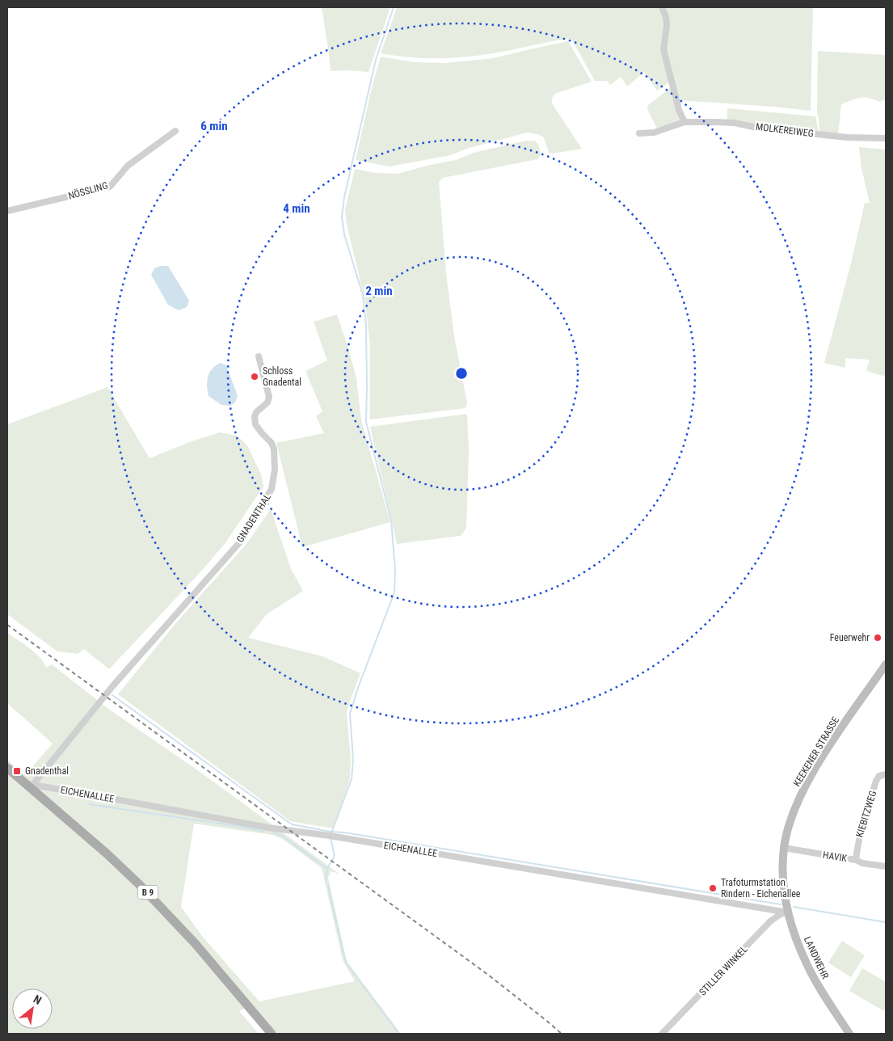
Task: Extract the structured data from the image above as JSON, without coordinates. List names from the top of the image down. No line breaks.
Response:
{"streets":{"main road":["KEEKENER STRASSE","B 9","LANDWEHR"],"street":["MOLKEREIWEG","NÖSSLING","GNADENTHAL","EICHENALLEE","KIEBITZWEG","HAVIK","STILLER WINKEL"]},"crossings":[["GNADENTHAL","EICHENALLEE"],["GNADENTHAL","B 9"],["KEEKENER STRASSE","HAVIK"],["KEEKENER STRASSE","LANDWEHR"],["EICHENALLEE","B 9"],["EICHENALLEE","LANDWEHR"],["EICHENALLEE","STILLER WINKEL"],["KIEBITZWEG","HAVIK"],["LANDWEHR","STILLER WINKEL"]],"places":{"other":["Schloss Gnadental","Feuerwehr","Trafoturmstation Rindern - Eichenallee"],"transit":["Gnadenthal"]},"north":"top right","rings":["6 min","4 min","2 min"]}
